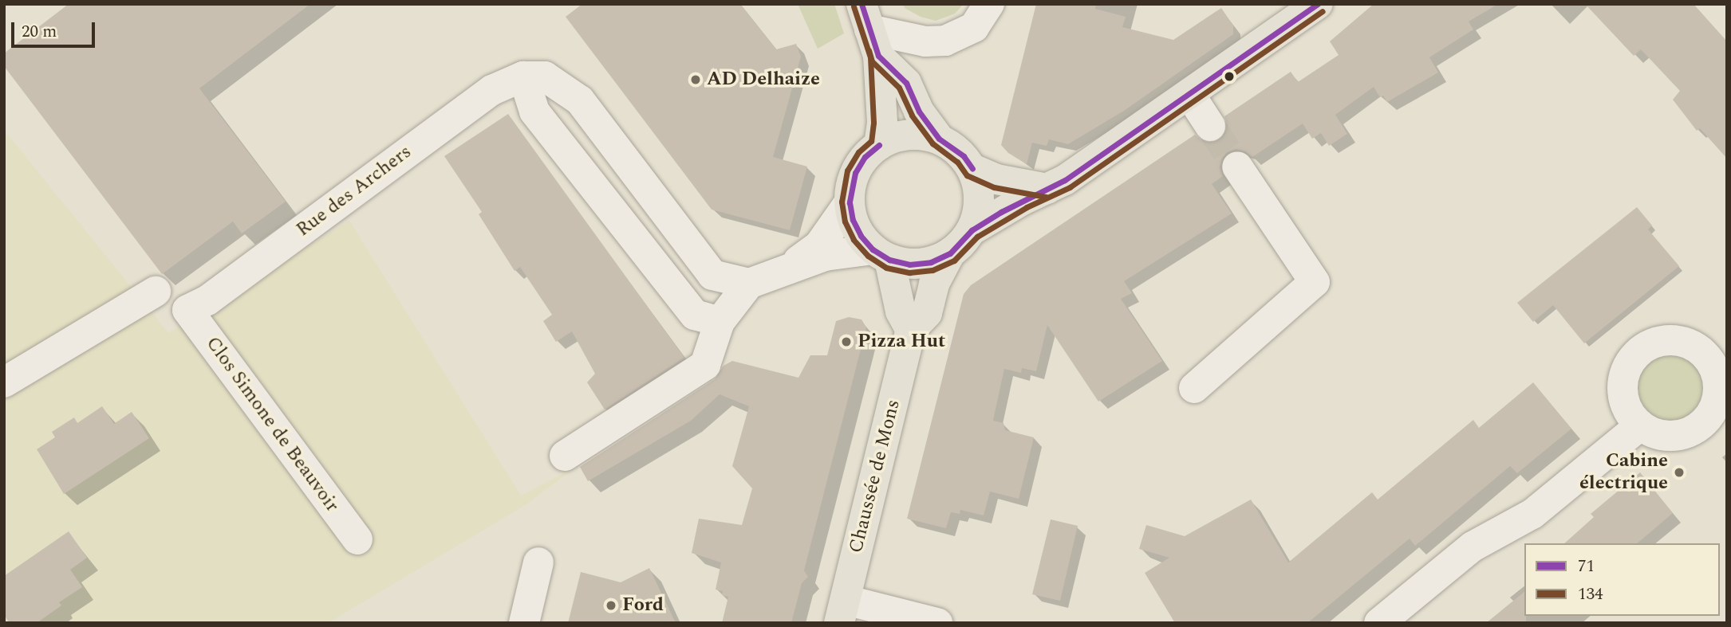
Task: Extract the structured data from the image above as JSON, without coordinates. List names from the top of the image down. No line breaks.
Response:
{"streets":{"main road":["Chaussée de Mons"],"street":["Rue des Archers","Clos Simone de Beauvoir"]},"crossings":[["Rue des Archers","Clos Simone de Beauvoir"]],"places":["AD Delhaize","Pizza Hut","Cabine électrique","Ford"],"lines":["transit line 71","transit line 134"],"legend":["71","134"],"scale_bar":"20 m"}
